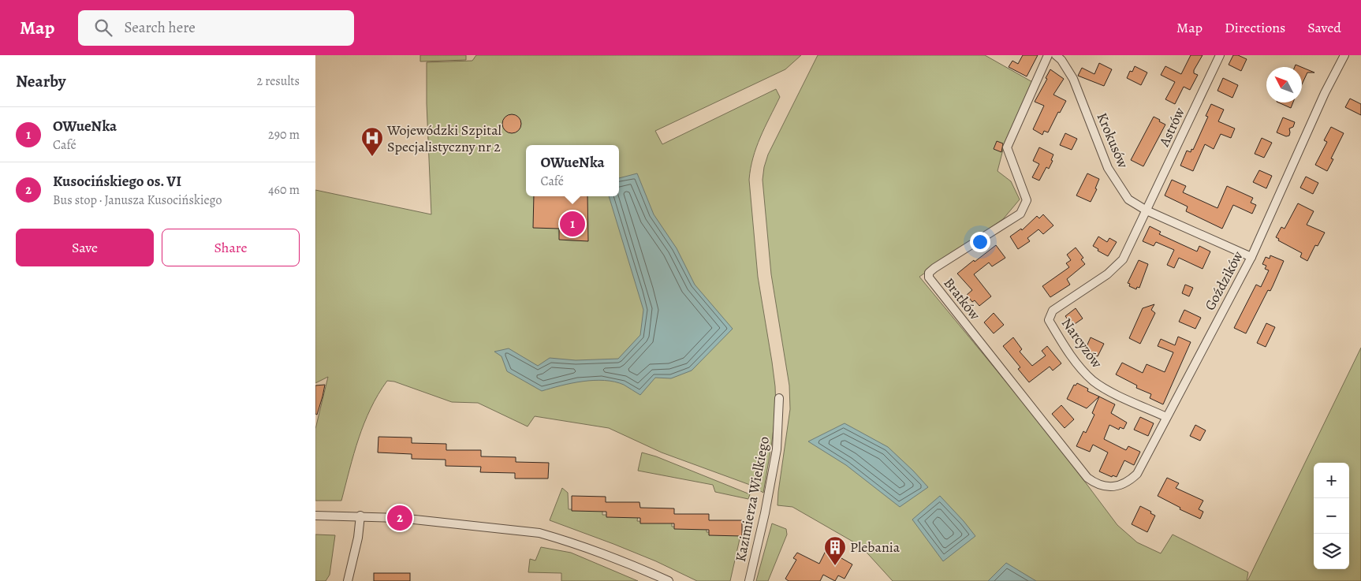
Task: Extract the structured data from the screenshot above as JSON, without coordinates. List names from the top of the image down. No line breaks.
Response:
{"streets":{"street":["Astrów","Krokusów","Goździków","Bratków","Narcyzów","Kazimierza Wielkiego"]},"crossings":[["Astrów","Krokusów"],["Astrów","Narcyzów"],["Krokusów","Goździków"],["Krokusów","Narcyzów"],["Goździków","Bratków"],["Goździków","Narcyzów"]],"places":{"hospital":["Wojewódzki Szpital Specjalistyczny nr 2"],"building":["Plebania"]},"north":"top left","page":{"header":"Map","search":"Search here","nav":["Map","Directions","Saved"],"heading":["Nearby","2 results"],"list":[{"mark":"1","name":"OWueNka","note":"Café","value":"290 m"},{"mark":"2","name":"Kusocińskiego os. VI","note":"Bus stop · Janusza Kusocińskiego","value":"460 m"}],"popup":["OWueNka","Café"],"pins":["1","2"],"buttons":["Save","Share"],"map_buttons":["+","−"]}}
